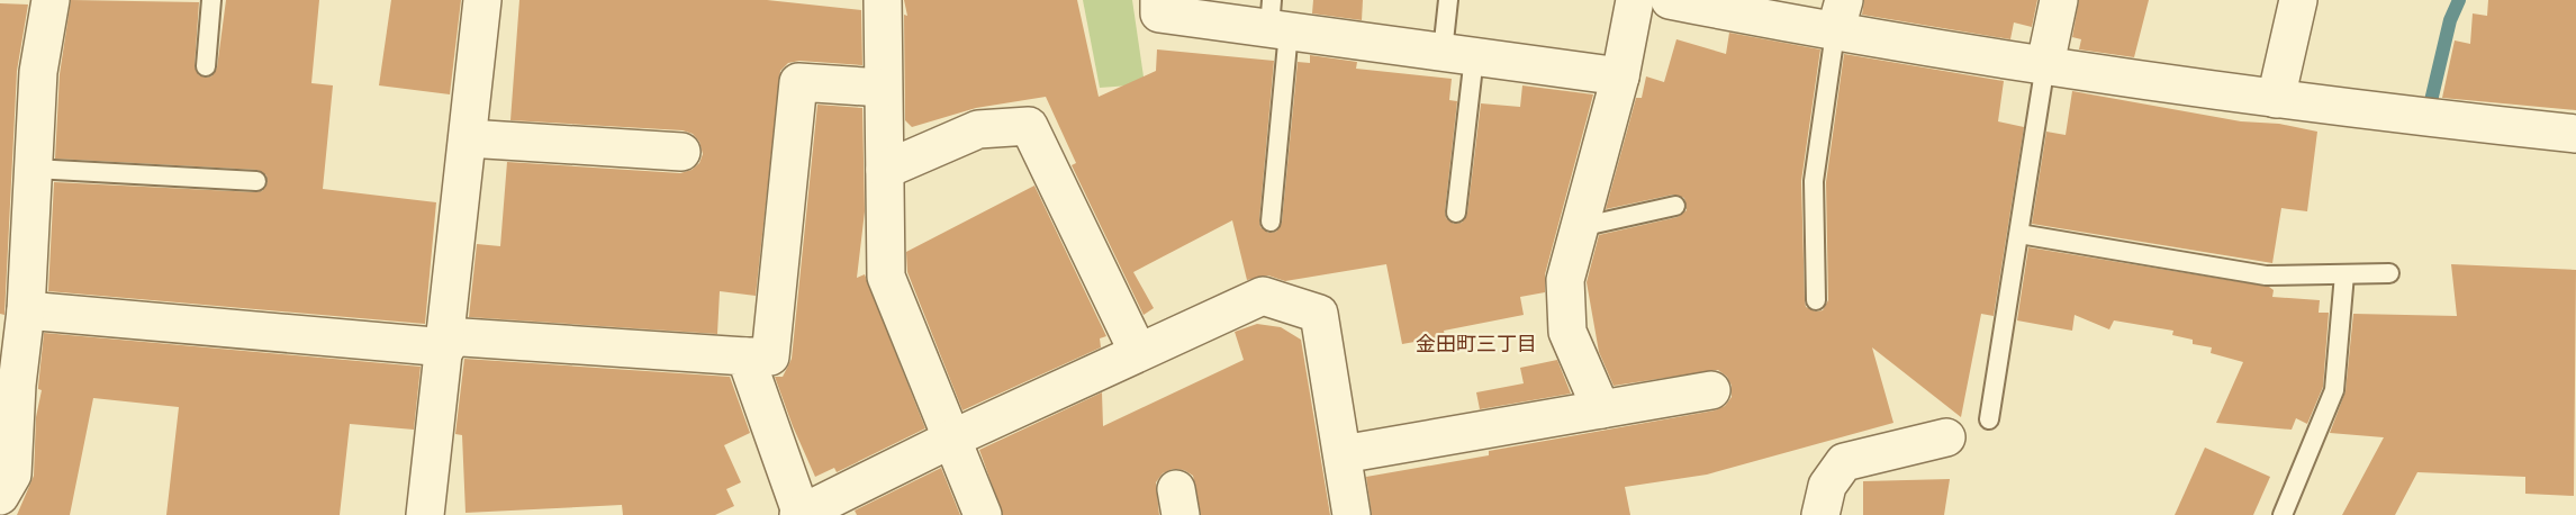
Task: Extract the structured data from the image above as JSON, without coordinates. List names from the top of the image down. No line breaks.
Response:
{"districts":["金田町三丁目"]}
